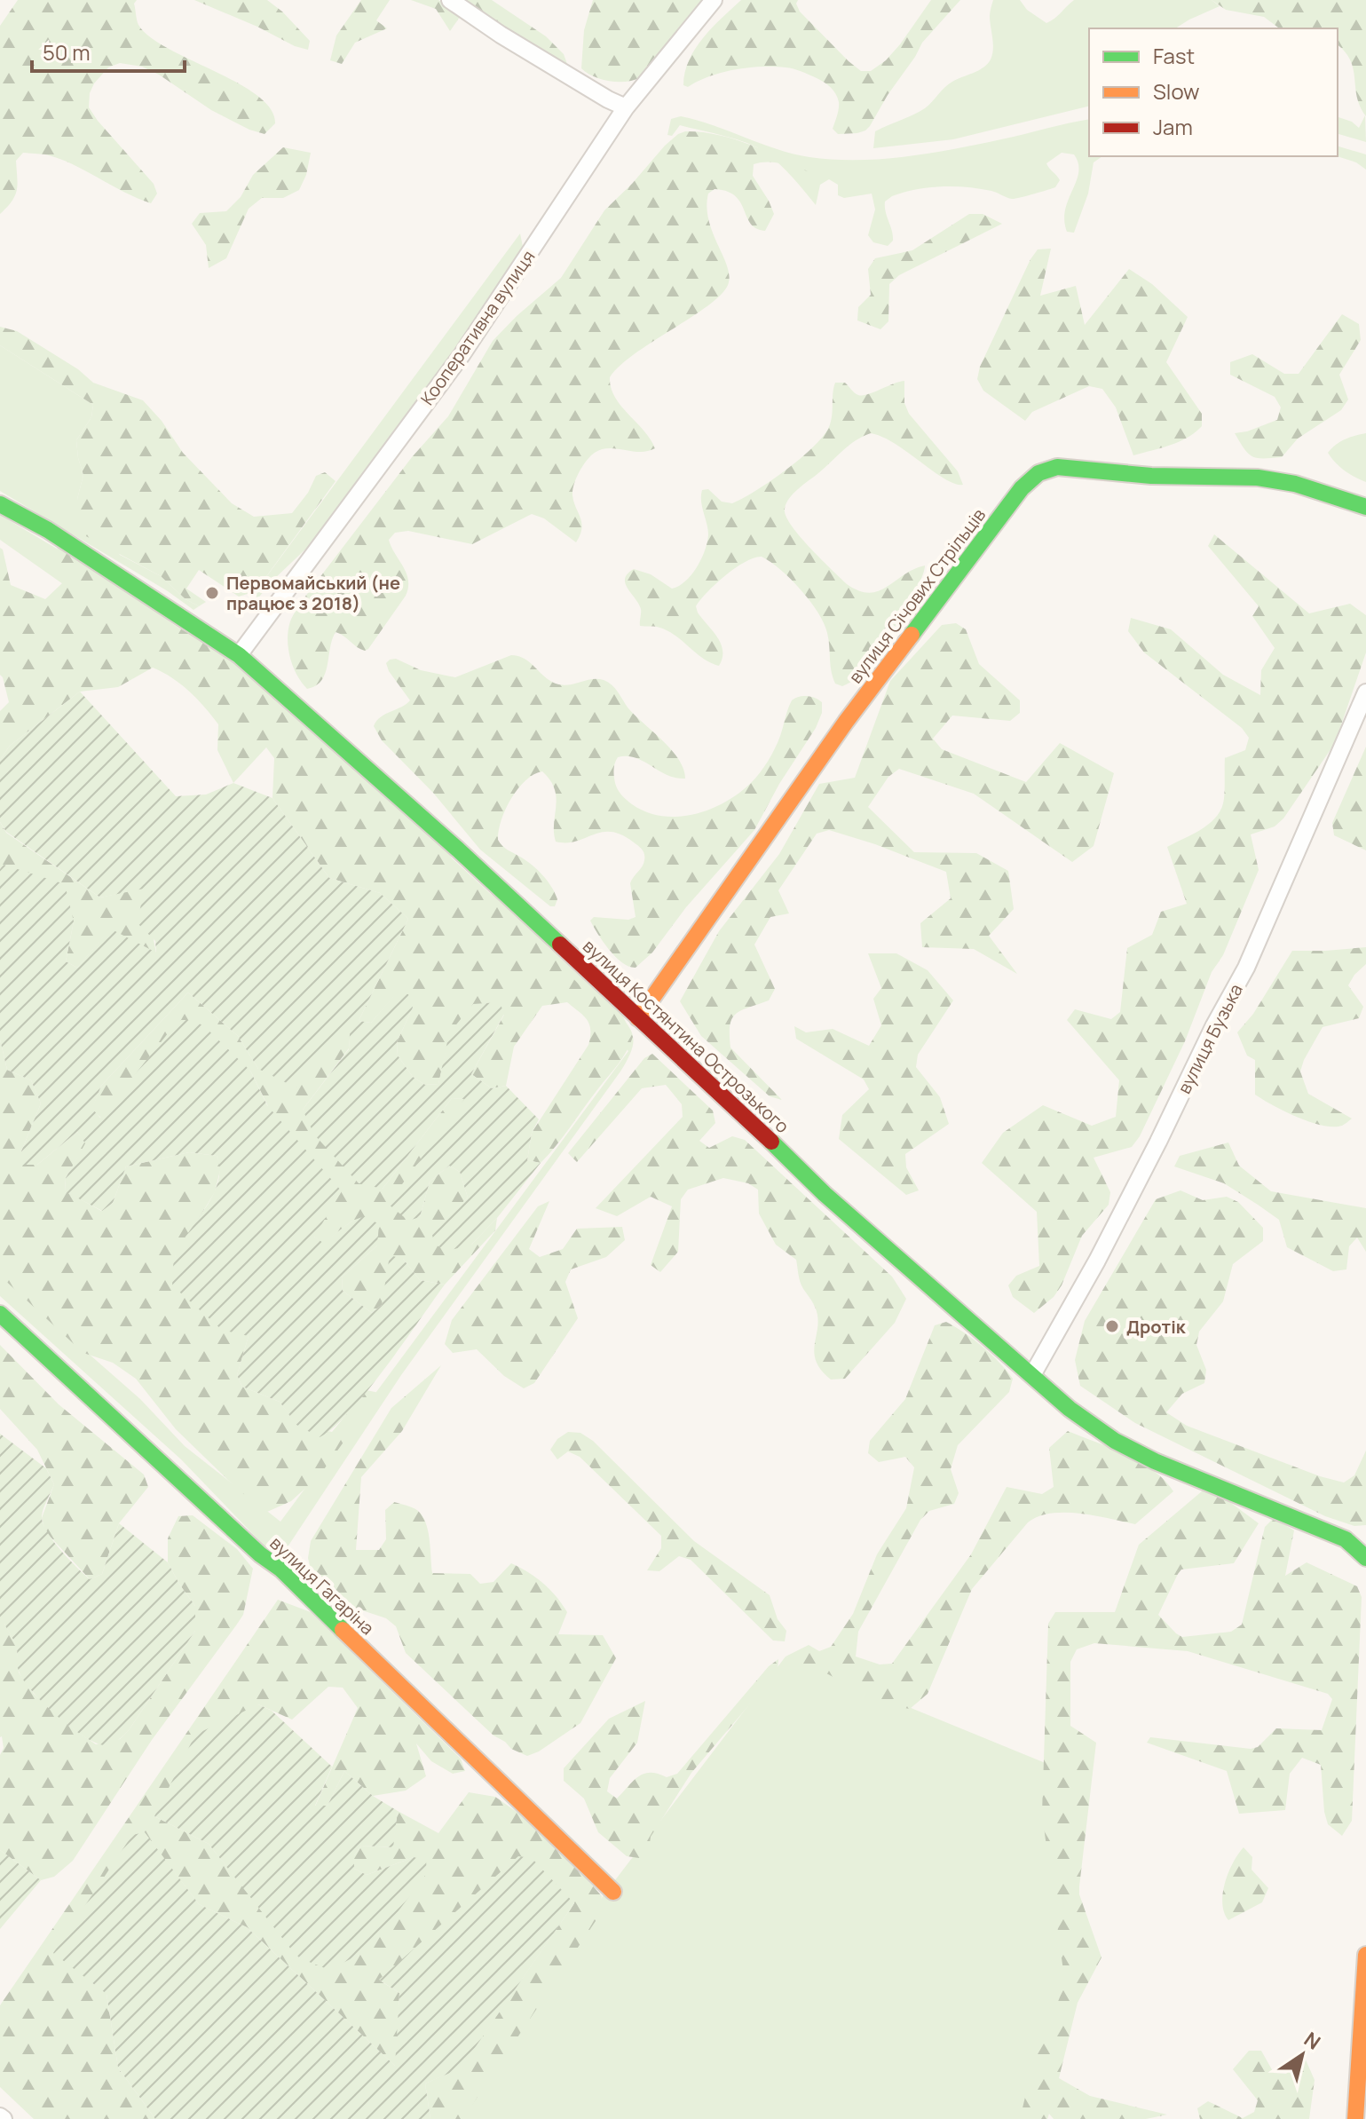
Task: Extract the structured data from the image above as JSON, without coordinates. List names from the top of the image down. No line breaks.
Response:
{"streets":{"street":["Кооперативна вулиця","вулиця Січових Стрільців","вулиця Костянтина Острозького","вулиця Бузька","вулиця Гагаріна"]},"crossings":[["Кооперативна вулиця","вулиця Костянтина Острозького"],["вулиця Січових Стрільців","вулиця Костянтина Острозького"],["вулиця Костянтина Острозького","вулиця Бузька"]],"places":["Первомайський (не працює з 2018)","Дротік"],"legend":["Fast","Slow","Jam"],"scale_bar":"50 m","north":"top right"}
